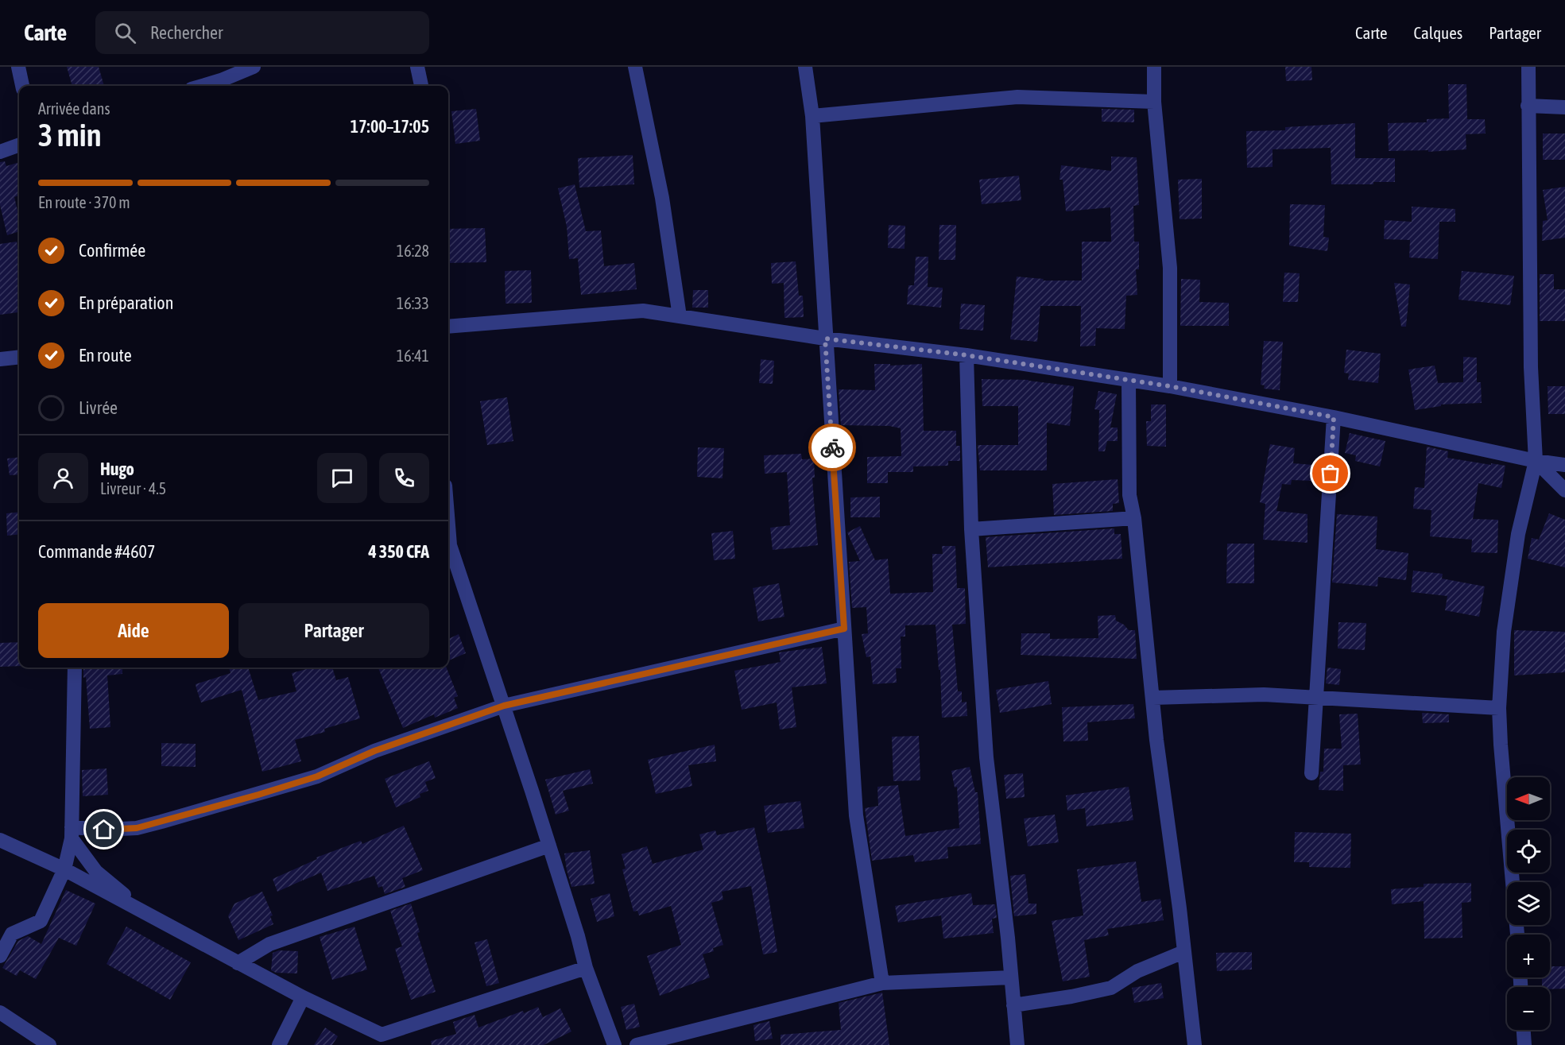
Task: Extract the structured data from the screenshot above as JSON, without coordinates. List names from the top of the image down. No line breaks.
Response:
{"north":"left","page":{"header":"Carte","search":"Rechercher","nav":["Carte","Calques","Partager"],"heading":["3 min","Arrivée dans","17:00–17:05"],"panel":["Hugo","Livreur · 4.5","Commande #4607","4 350 CFA"],"bar":"En route · 370 m","list":[["Confirmée","16:28"],["En préparation","16:33"],["En route","16:41"],"Livrée"],"buttons":["Aide","Partager"],"map_buttons":["+","−"]}}
